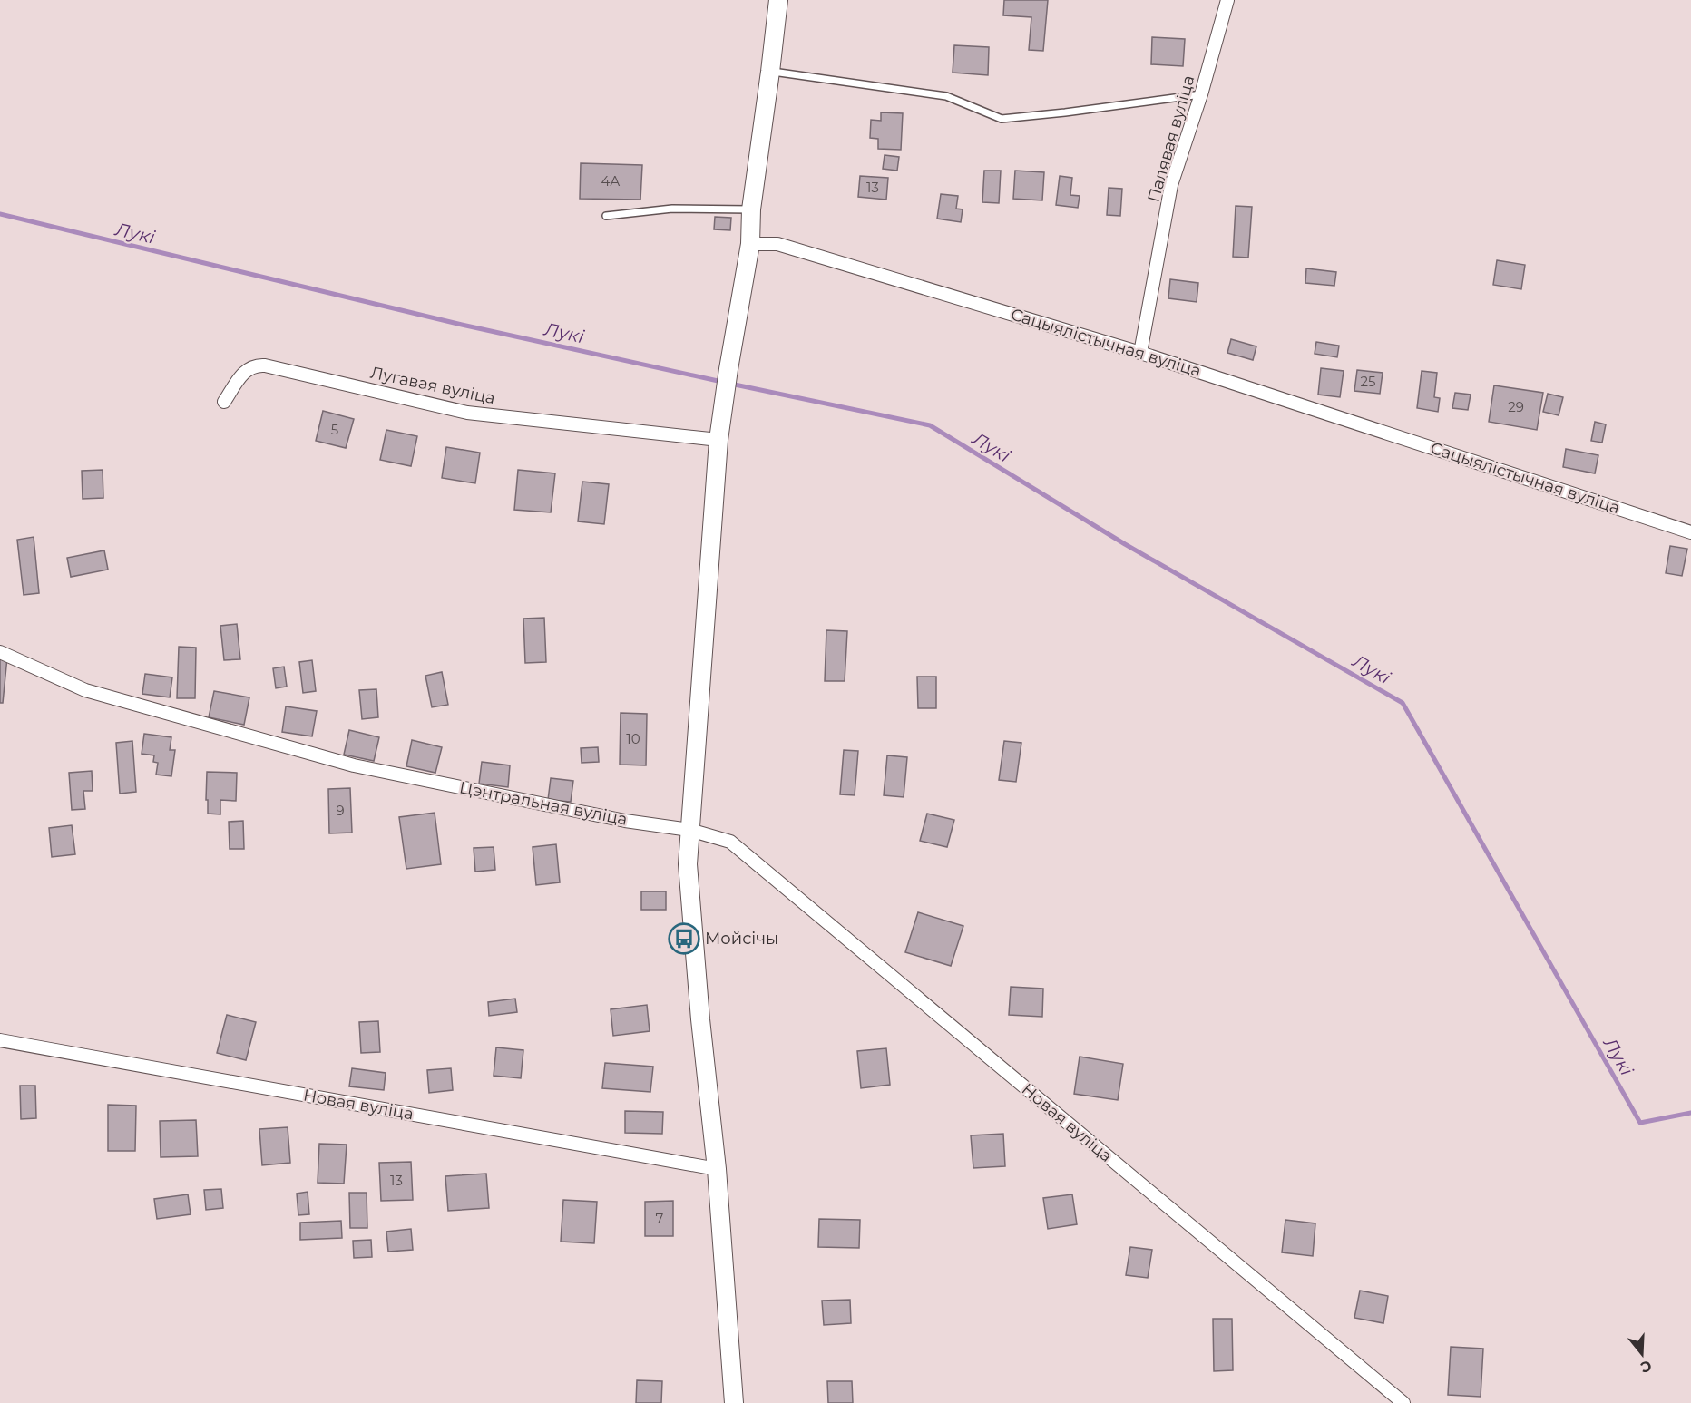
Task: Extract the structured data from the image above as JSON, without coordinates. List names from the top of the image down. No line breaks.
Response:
{"streets":{"street":["Палявая вуліца","Сацыялістычная вуліца","Лугавая вуліца","Цэнтральная вуліца","Новая вуліца"]},"crossings":[["Палявая вуліца","Сацыялістычная вуліца"],["Цэнтральная вуліца","Новая вуліца"]],"water":["Лукі"],"places":{"bus stop":["Мойсічы"]},"house_numbers":["4А","13","25","29","5","10","9","13","7"],"north":"bottom"}
